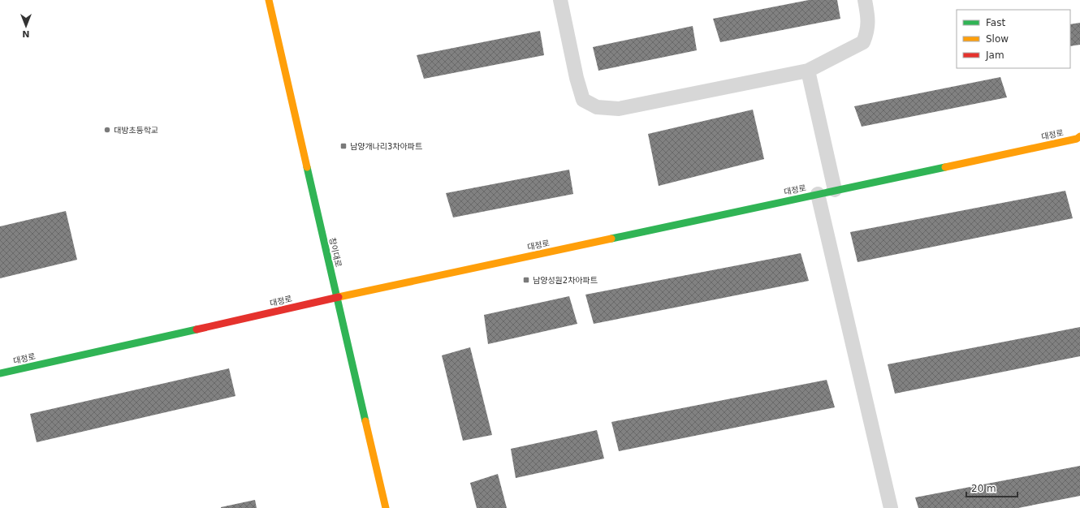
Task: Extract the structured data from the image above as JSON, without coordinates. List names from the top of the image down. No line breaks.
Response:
{"streets":{"street":["대정로","창이대로"]},"crossings":[["대정로","창이대로"]],"places":{"other":["대방초등학교"],"transit":["남양개나리3차아파트","남양성원2차아파트"]},"legend":["Fast","Slow","Jam"],"scale_bar":"20 m","north":"bottom"}
